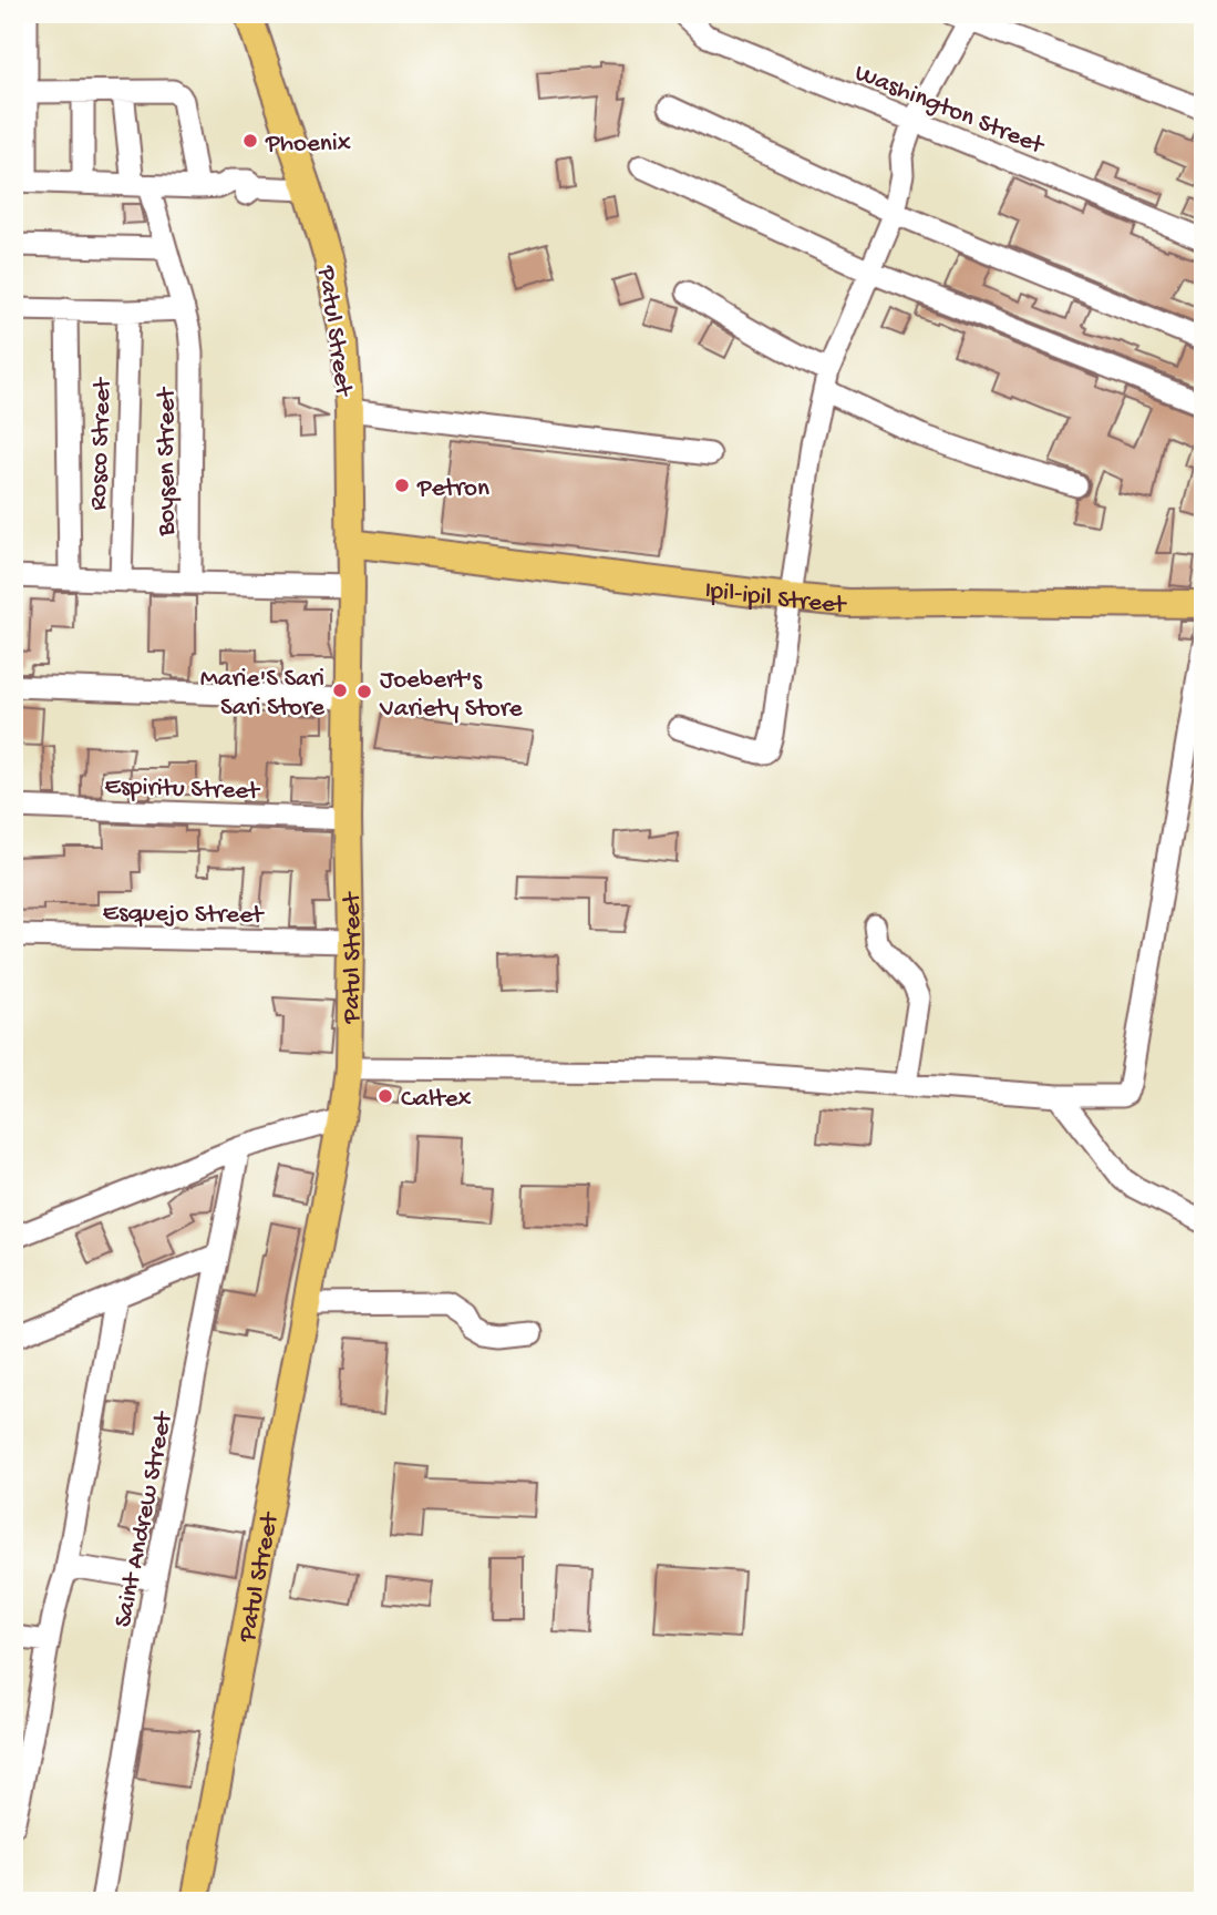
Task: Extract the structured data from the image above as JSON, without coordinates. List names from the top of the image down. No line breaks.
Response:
{"streets":{"main road":["Patul Street","Ipil-ipil Street"],"street":["Washington Street","Rosco Street","Boysen Street","Espiritu Street","Esquejo Street","Saint Andrew Street"]},"crossings":[["Patul Street","Ipil-ipil Street"],["Patul Street","Espiritu Street"],["Patul Street","Esquejo Street"]],"places":["Phoenix","Petron","Marie'S Sari Sari Store","Joebert's Variety Store","Caltex"]}
